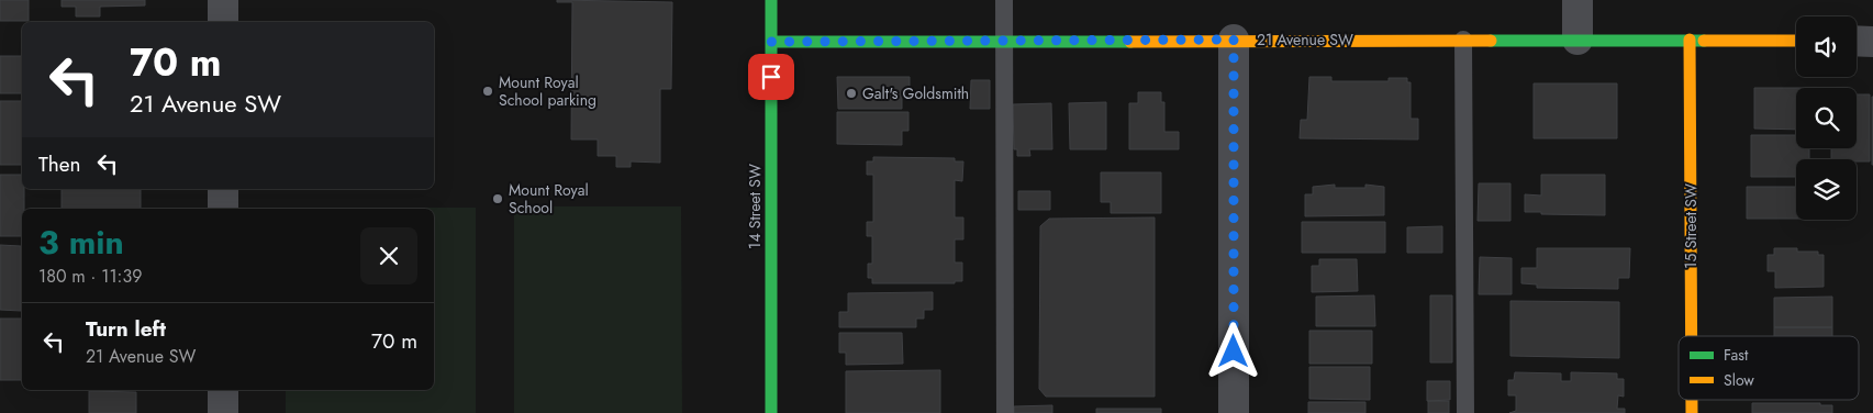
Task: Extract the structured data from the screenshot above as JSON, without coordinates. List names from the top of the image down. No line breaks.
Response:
{"streets":{"street":["21 Avenue SW","14 Street SW","15 Street SW"]},"crossings":[["21 Avenue SW","14 Street SW"],["21 Avenue SW","15 Street SW"]],"places":["Mount Royal School parking","Galt's Goldsmith","Mount Royal School"],"legend":["Fast","Slow"],"page":{"turn":["70 m","21 Avenue SW"],"then":"Then","heading":["3 min","180 m · 11:39"],"list":[{"name":"Turn left","note":"21 Avenue SW","value":"70 m"}]}}
